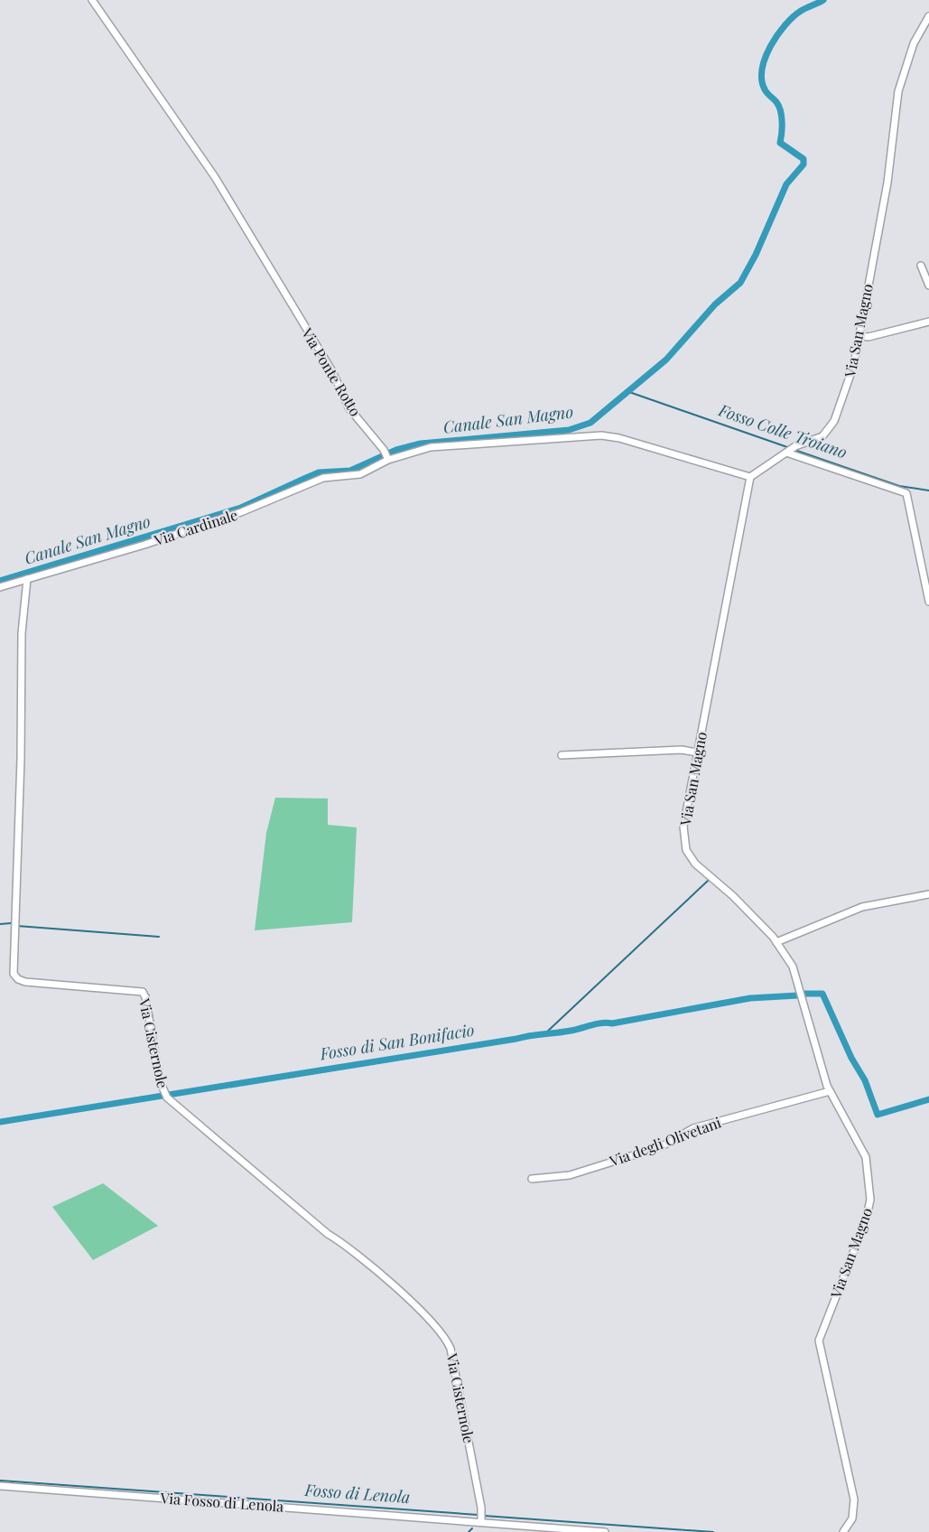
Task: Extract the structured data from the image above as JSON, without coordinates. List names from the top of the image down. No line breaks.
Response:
{"streets":{"street":["Via San Magno","Via Ponte Rotto","Via Cardinale","Via Cisternole","Via degli Olivetani","Via Fosso di Lenola"]},"crossings":[["Via San Magno","Via degli Olivetani"],["Via Ponte Rotto","Via Cardinale"],["Via Cardinale","Via Cisternole"],["Via Cisternole","Via Fosso di Lenola"]],"water":["Canale San Magno","Fosso Colle Troiano","Fosso di San Bonifacio","Fosso di Lenola"]}
